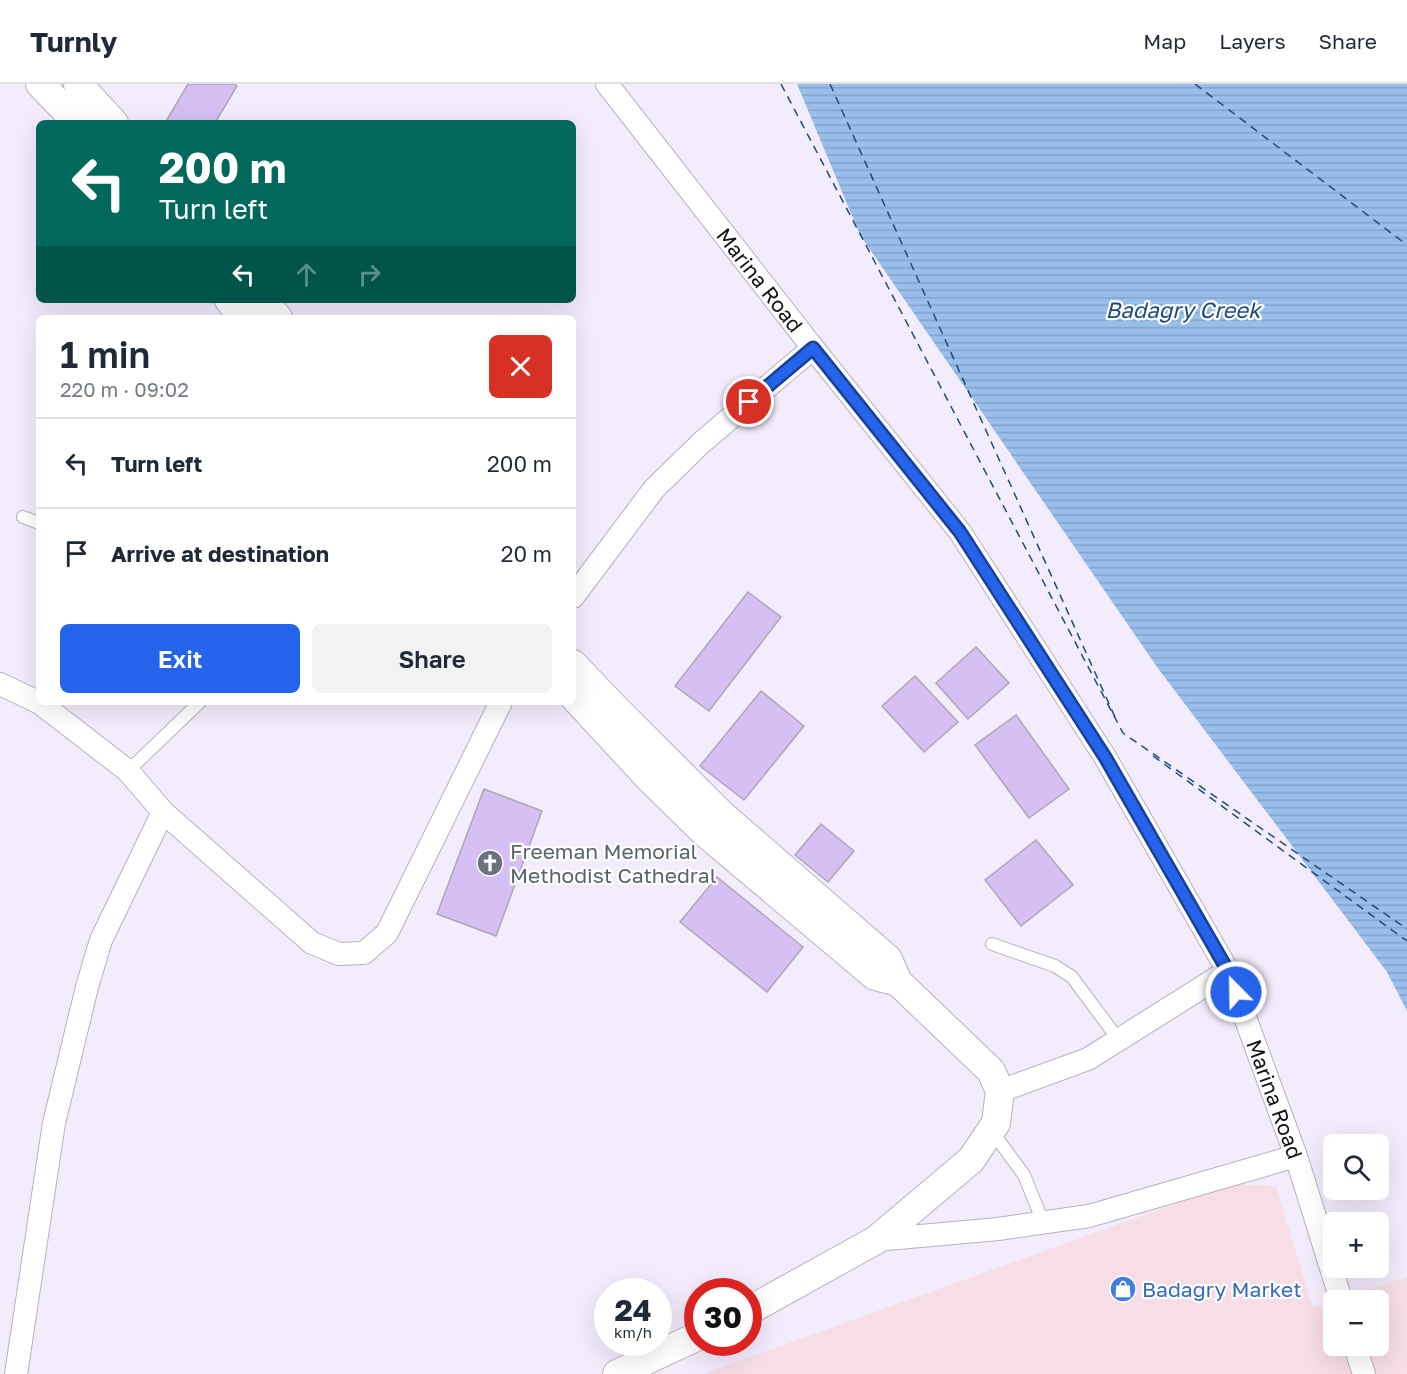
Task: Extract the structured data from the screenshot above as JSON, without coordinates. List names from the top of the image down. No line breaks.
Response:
{"streets":{"street":["Marina Road"]},"water":["Badagry Creek"],"places":{"church":["Freeman Memorial Methodist Cathedral"],"shop":["Badagry Market"]},"page":{"header":"Turnly","nav":["Map","Layers","Share"],"turn":["200 m","Turn left"],"heading":["1 min","220 m · 09:02"],"list":[{"name":"Turn left","value":"200 m"},{"name":"Arrive at destination","value":"20 m"}],"buttons":["Exit","Share"],"map_buttons":["+","−"],"speed":"24 km/h","limit":"30"}}
